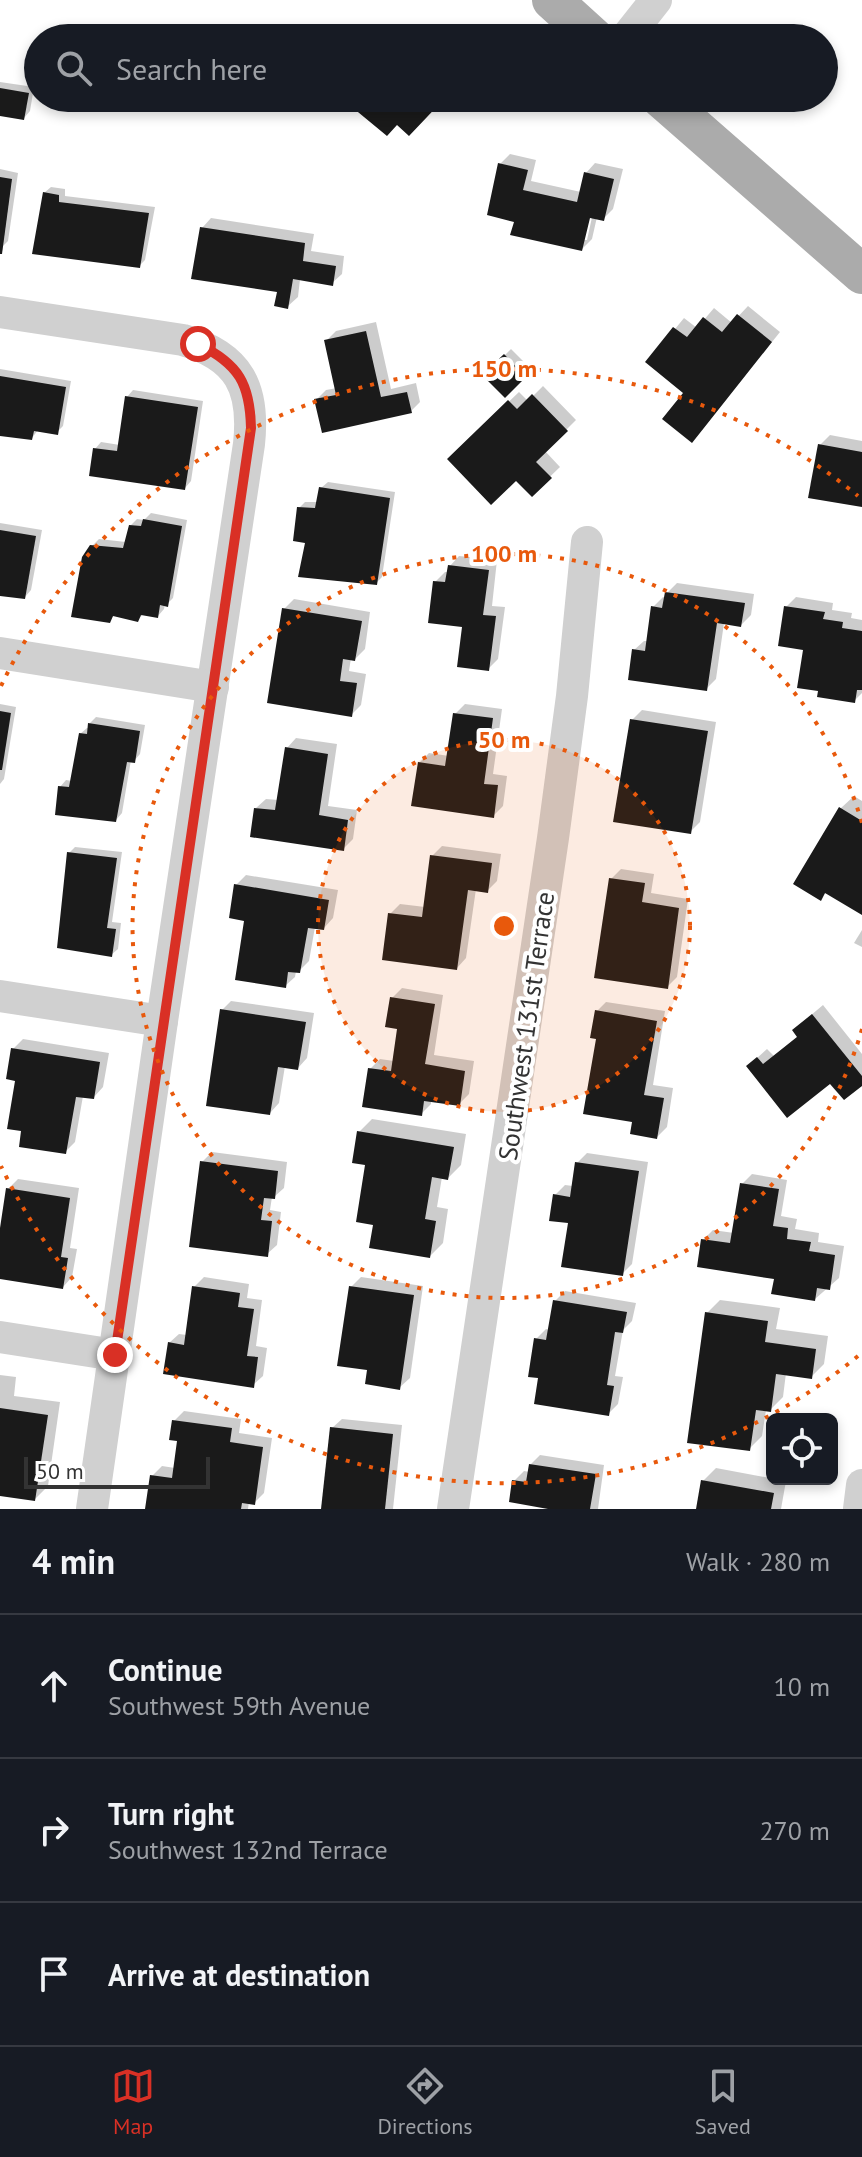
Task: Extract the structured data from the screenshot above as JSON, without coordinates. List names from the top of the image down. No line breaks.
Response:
{"streets":{"street":["Southwest 131st Terrace"]},"scale_bar":"50 m","page":{"search":"Search here","scale":"50 m","heading":["4 min","Walk · 280 m"],"list":[["Continue","Southwest 59th Avenue","10 m"],["Turn right","Southwest 132nd Terrace","270 m"],"Arrive at destination"],"nav":["Map","Directions","Saved"]},"rings":["150 m","100 m","50 m"]}
